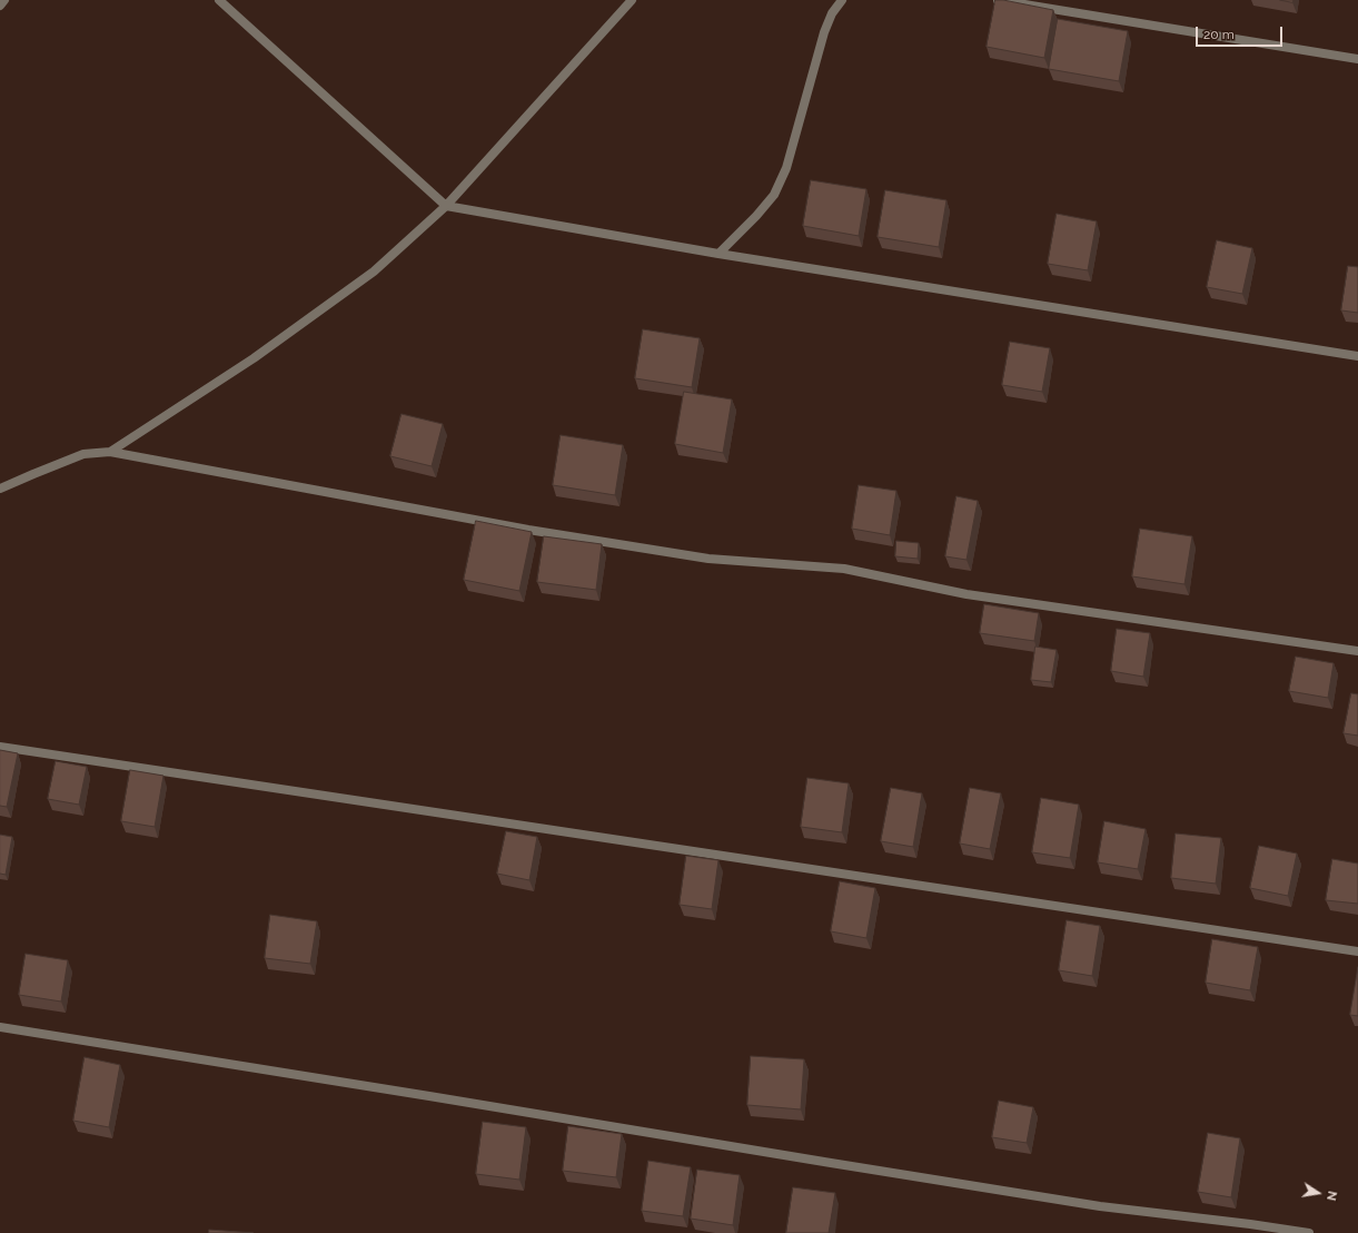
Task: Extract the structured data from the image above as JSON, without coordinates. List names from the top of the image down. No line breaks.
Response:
{"scale_bar":"20 m","north":"right"}
